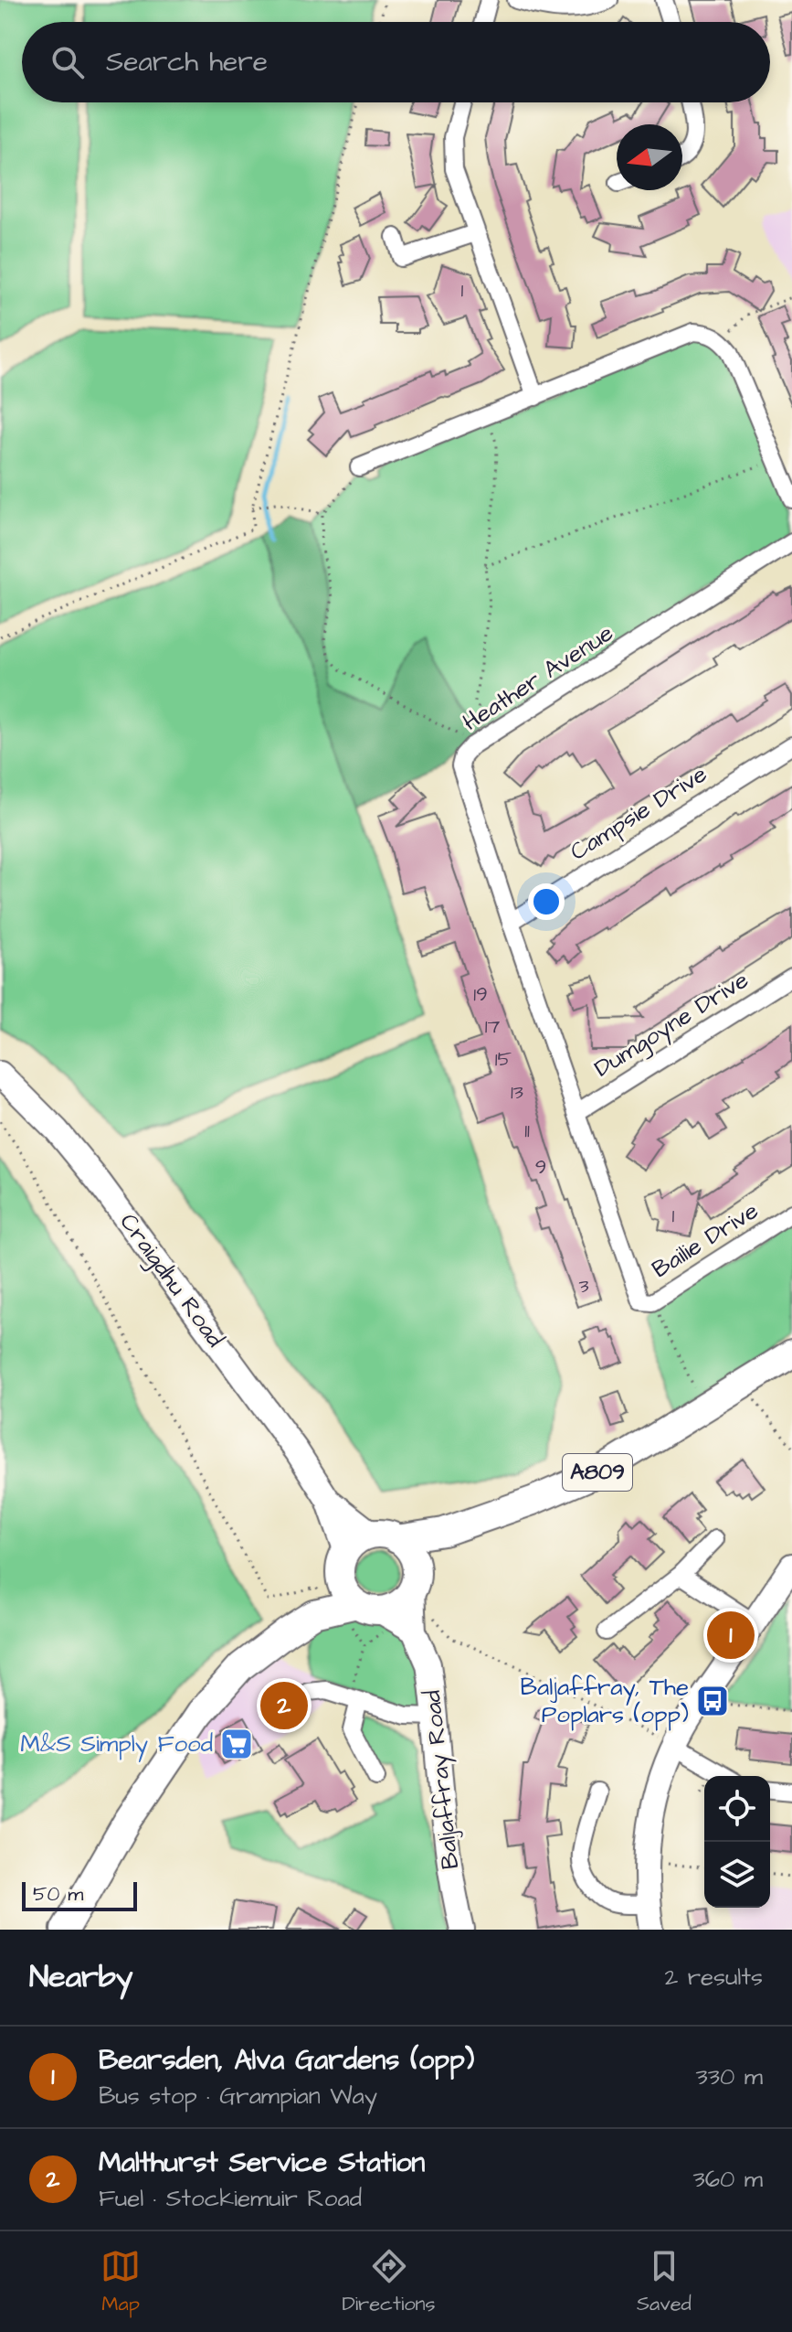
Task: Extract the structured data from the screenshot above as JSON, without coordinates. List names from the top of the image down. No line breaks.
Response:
{"streets":{"main road":["Craigdhu Road","A809","Baljaffray Road"],"street":["Heather Avenue","Campsie Drive","Dumgoyne Drive","Bailie Drive"]},"crossings":[["Heather Avenue","Campsie Drive"],["Heather Avenue","Dumgoyne Drive"],["Heather Avenue","Bailie Drive"],["Craigdhu Road","A809"],["Craigdhu Road","Baljaffray Road"],["A809","Baljaffray Road"]],"places":{"bus stop":["Baljaffray, The Poplars (opp)"],"supermarket":["M&S Simply Food"]},"house_numbers":["1","19","17","15","13","11","9","1","3"],"scale_bar":"50 m","north":"left","page":{"search":"Search here","pins":["1","2"],"scale":"50 m","heading":["Nearby","2 results"],"list":[{"mark":"1","name":"Bearsden, Alva Gardens (opp)","note":"Bus stop · Grampian Way","value":"330 m"},{"mark":"2","name":"Malthurst Service Station","note":"Fuel · Stockiemuir Road","value":"360 m"}],"nav":["Map","Directions","Saved"]}}
